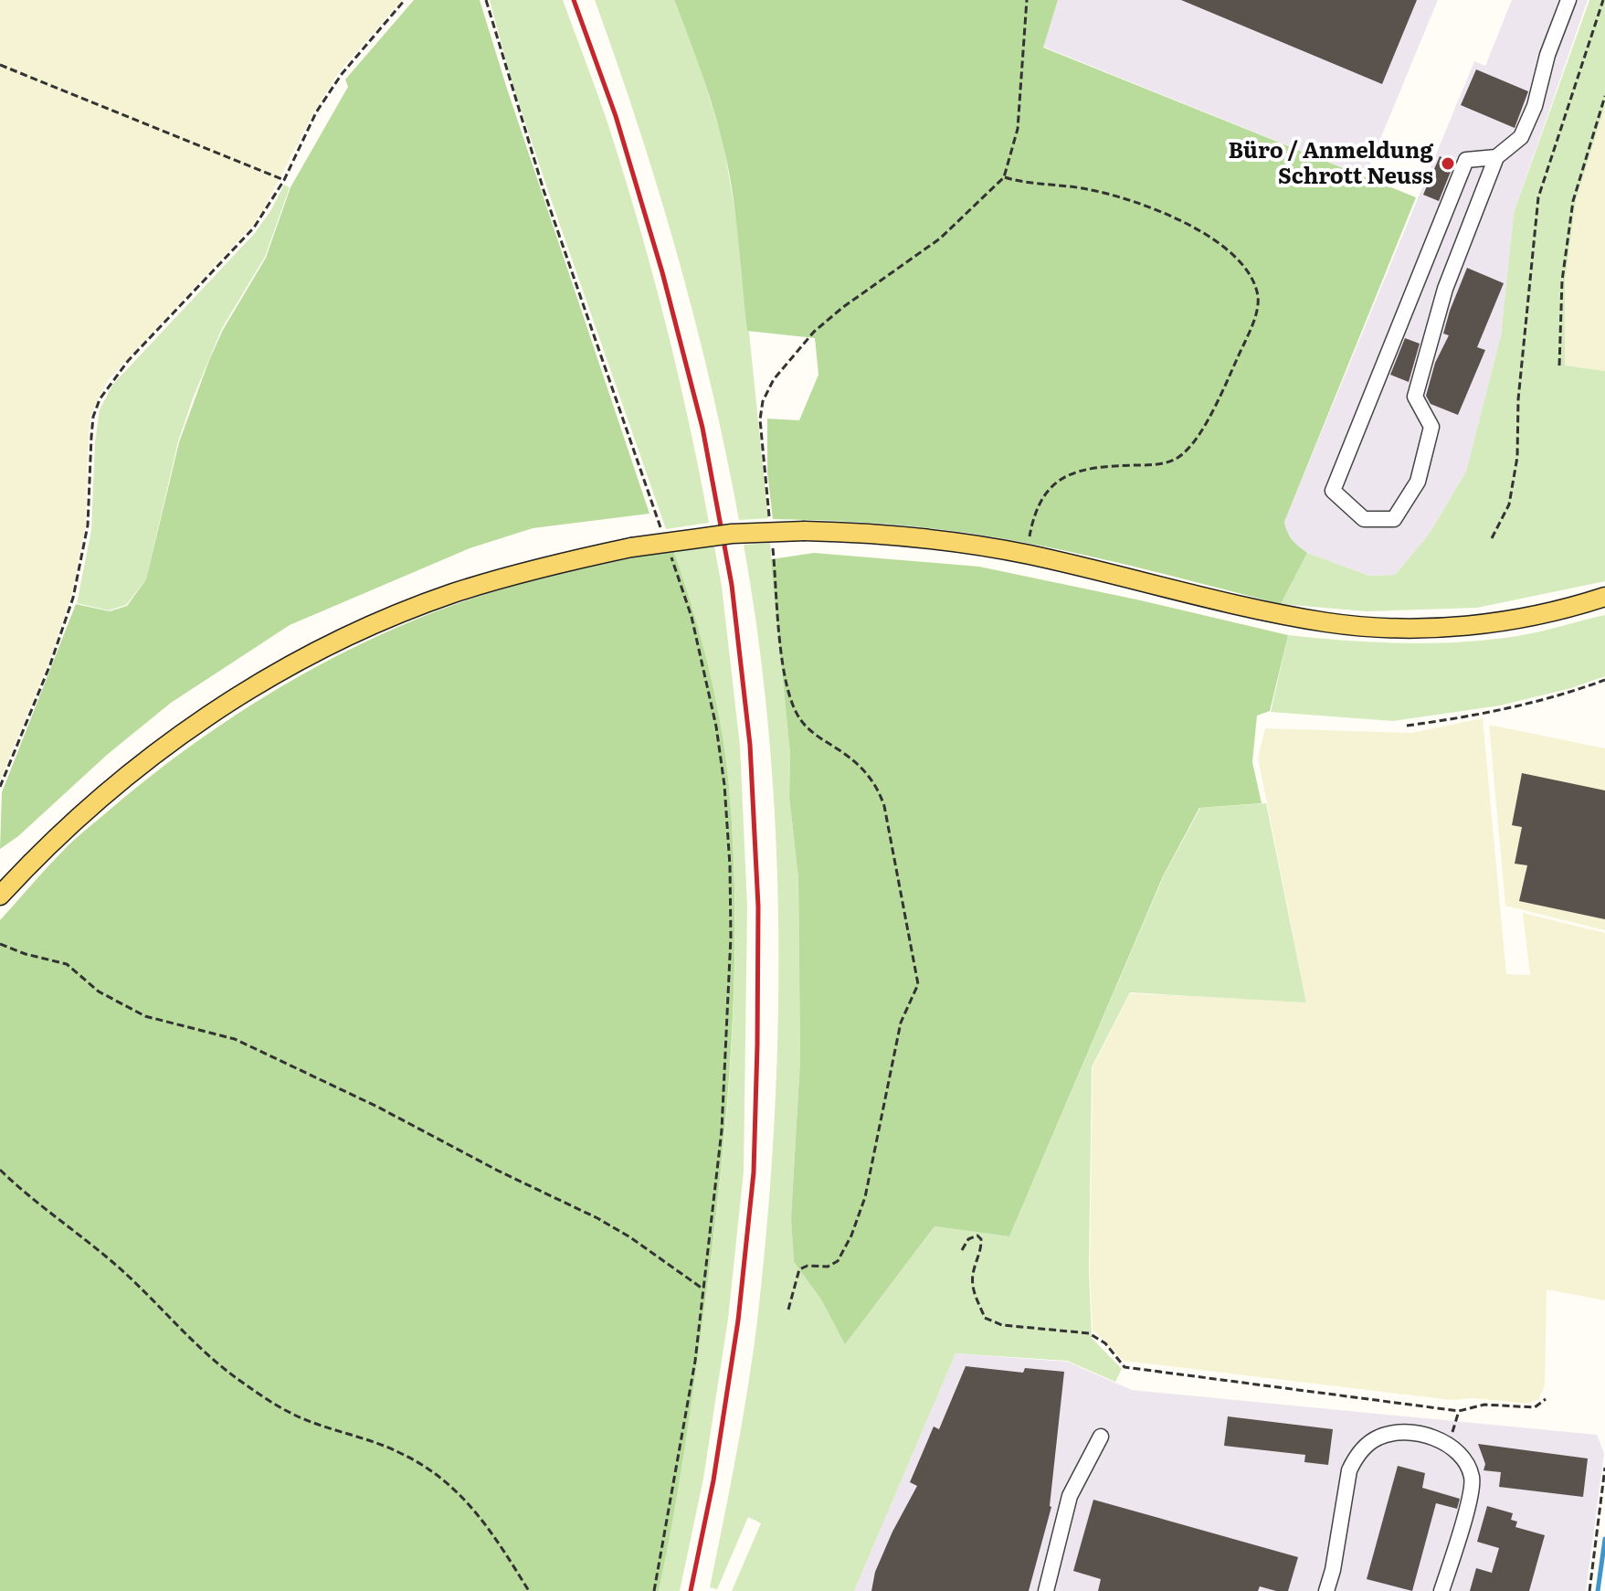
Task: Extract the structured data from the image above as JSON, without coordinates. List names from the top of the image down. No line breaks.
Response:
{"places":["Büro / Anmeldung Schrott Neuss"]}
